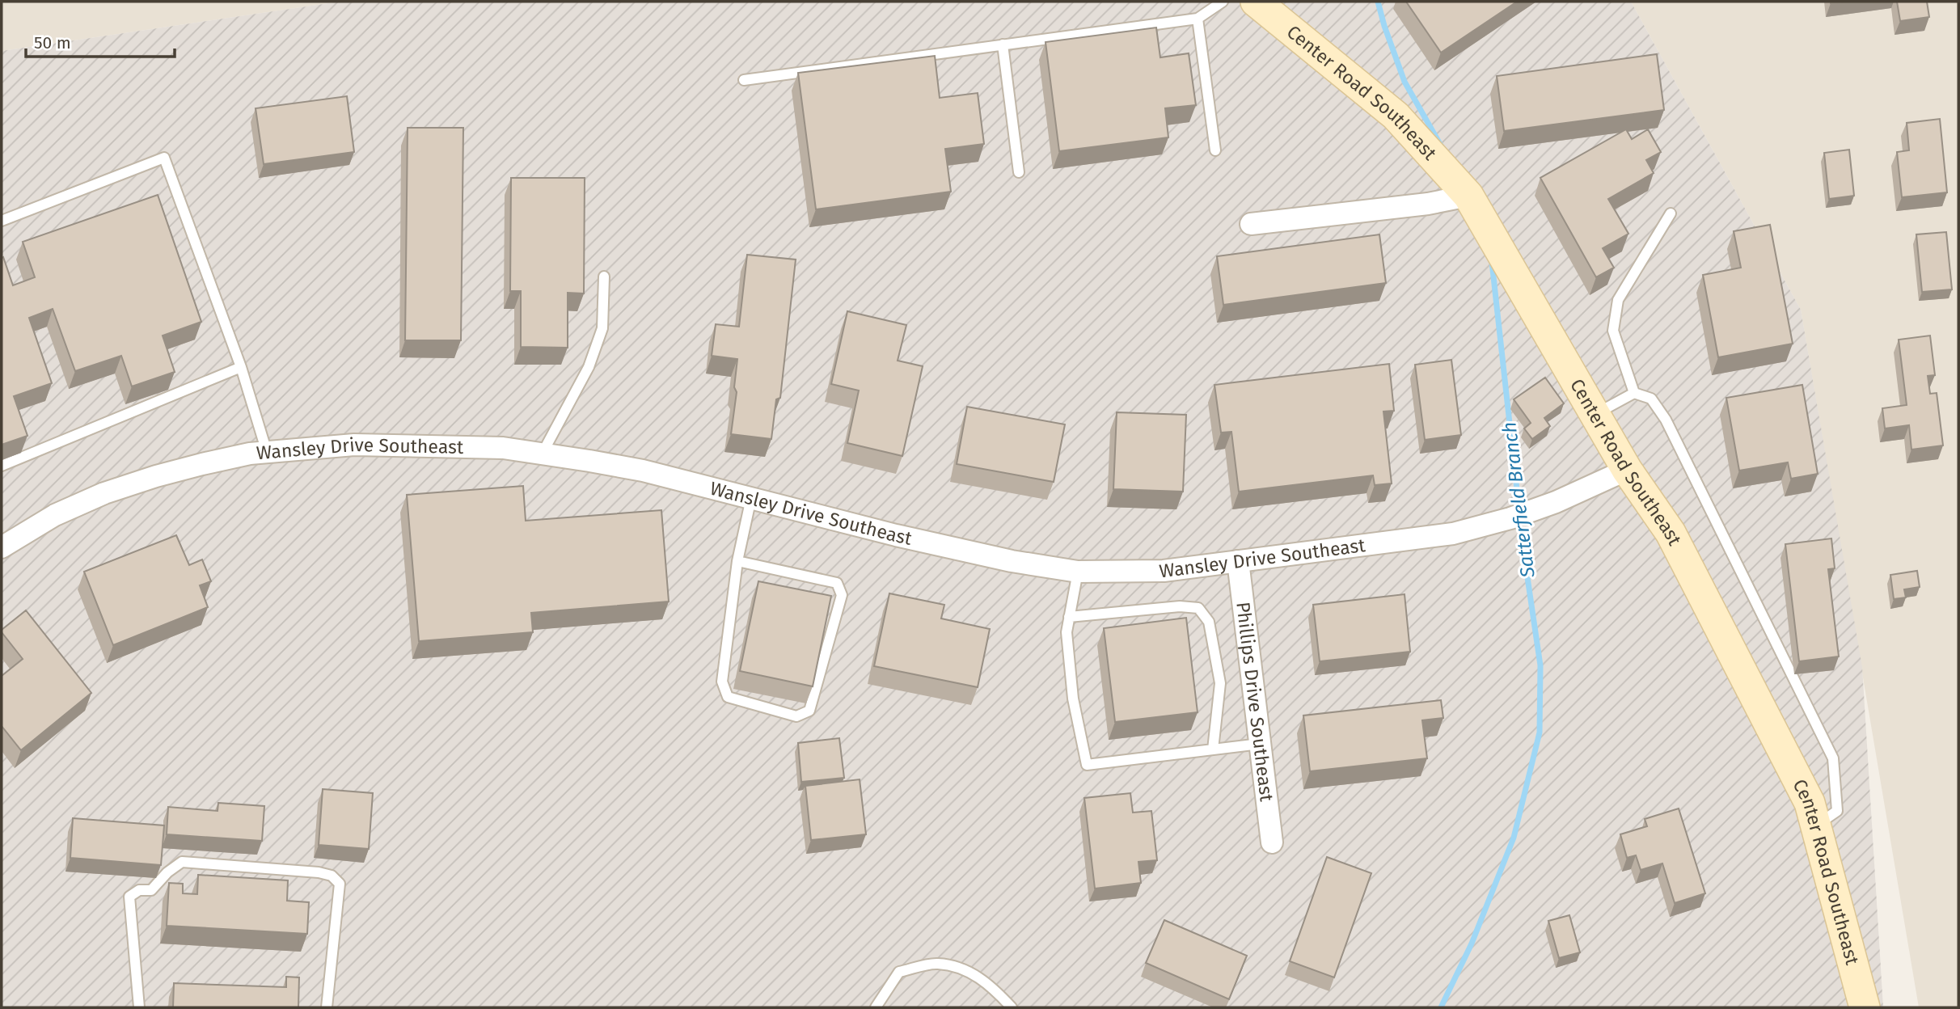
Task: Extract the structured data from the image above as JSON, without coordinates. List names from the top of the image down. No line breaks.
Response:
{"streets":{"street":["Center Road Southeast","Wansley Drive Southeast","Phillips Drive Southeast"]},"crossings":[["Center Road Southeast","Wansley Drive Southeast"],["Wansley Drive Southeast","Phillips Drive Southeast"]],"water":["Satterfield Branch"],"scale_bar":"50 m"}
